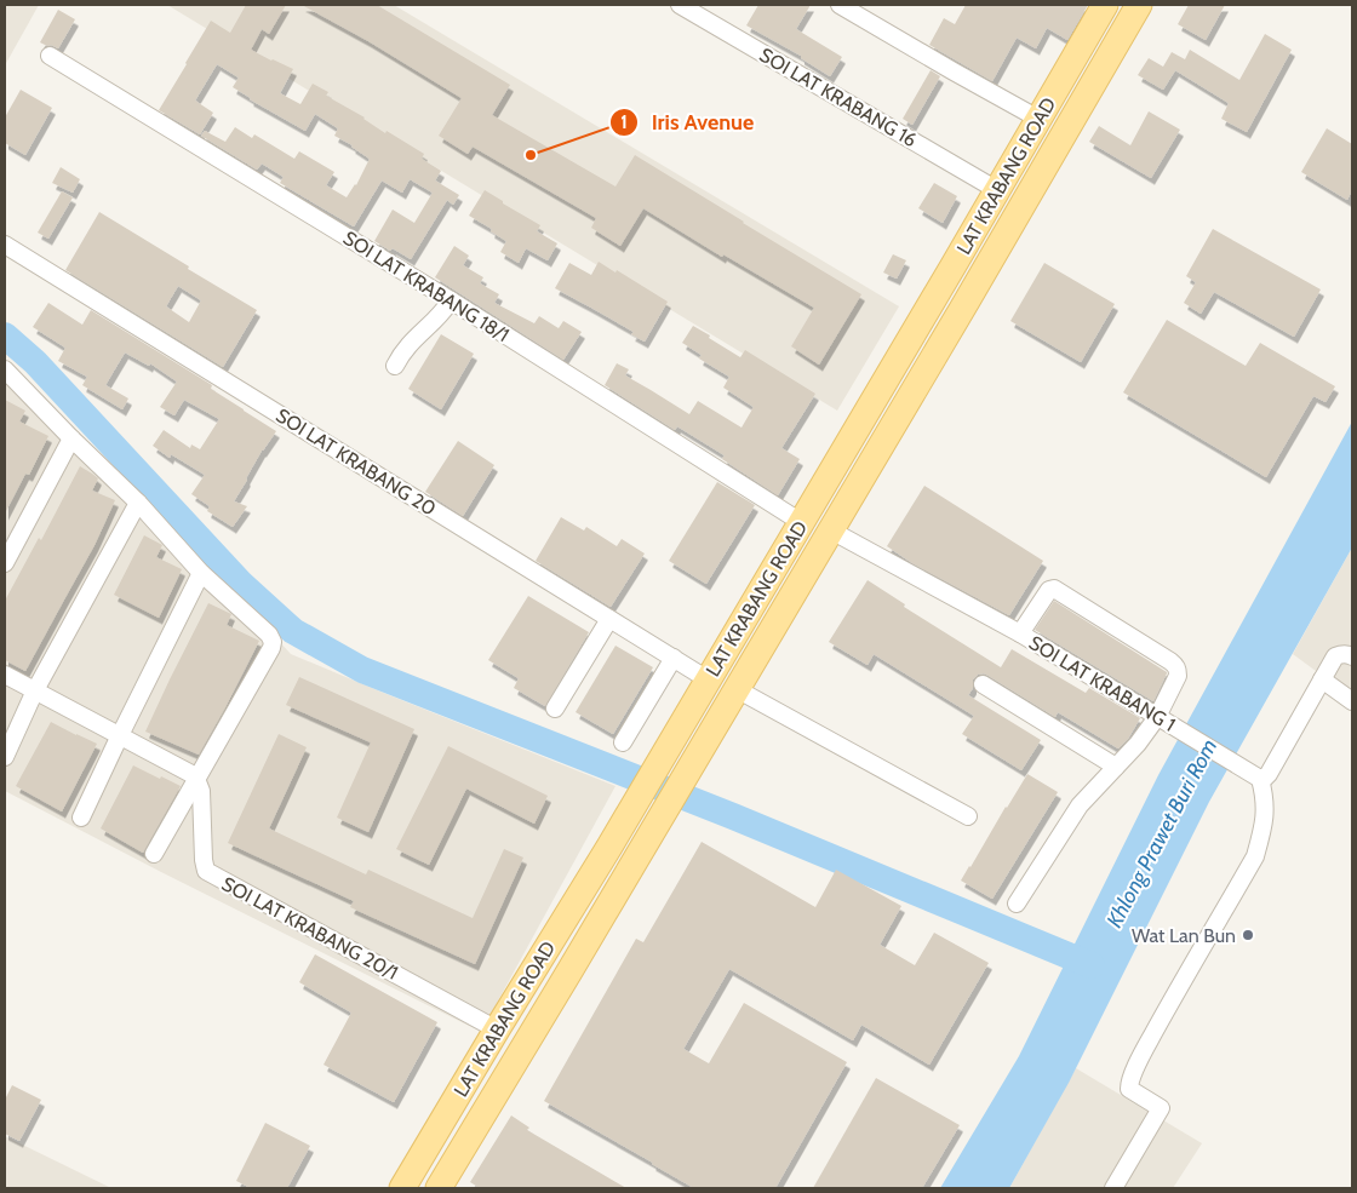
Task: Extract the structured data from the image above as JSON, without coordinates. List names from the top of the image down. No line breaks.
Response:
{"streets":{"main road":["LAT KRABANG ROAD"],"street":["SOI LAT KRABANG 16","SOI LAT KRABANG 18/1","SOI LAT KRABANG 20","SOI LAT KRABANG 1","SOI LAT KRABANG 20/1"]},"crossings":[["SOI LAT KRABANG 16","LAT KRABANG ROAD"],["LAT KRABANG ROAD","SOI LAT KRABANG 18/1"],["LAT KRABANG ROAD","SOI LAT KRABANG 20"],["LAT KRABANG ROAD","SOI LAT KRABANG 1"],["LAT KRABANG ROAD","SOI LAT KRABANG 20/1"]],"water":["Khlong Prawet Buri Rom"],"places":["Iris Avenue","Wat Lan Bun"]}
